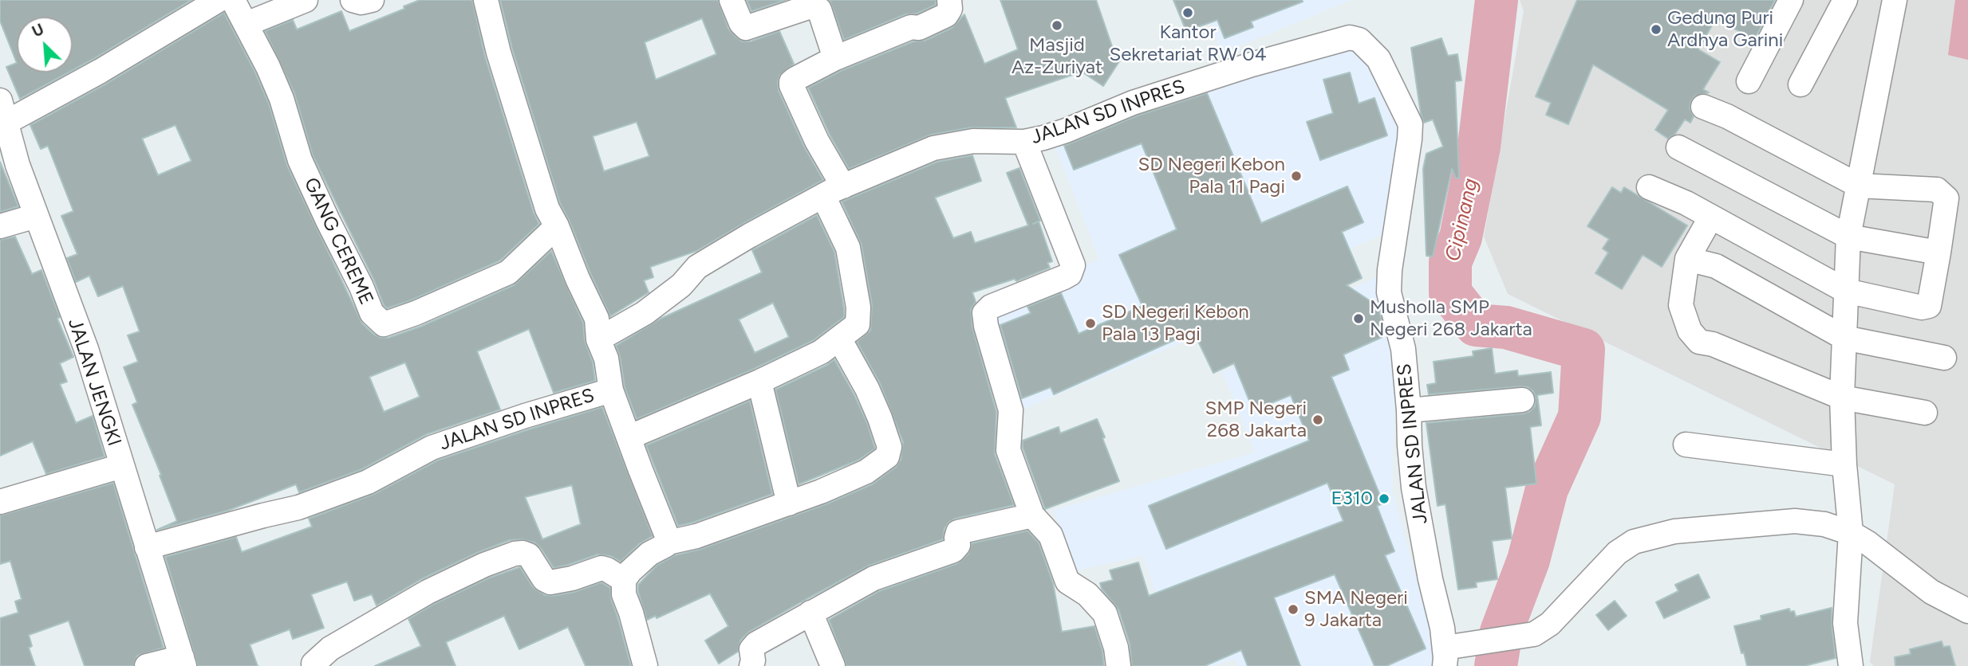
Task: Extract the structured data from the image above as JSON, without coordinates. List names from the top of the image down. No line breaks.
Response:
{"streets":{"street":["JALAN SD INPRES","GANG CEREME","JALAN JENGKI"]},"crossings":[["JALAN SD INPRES","JALAN JENGKI"]],"water":["Cipinang"],"places":["Kantor Sekretariat RW 04","Masjid Az-Zuriyat","Gedung Puri Ardhya Garini","SD Negeri Kebon Pala 11 Pagi","Musholla SMP Negeri 268 Jakarta","SD Negeri Kebon Pala 13 Pagi","SMP Negeri 268 Jakarta","E310","SMA Negeri 9 Jakarta"],"north":"top left"}
